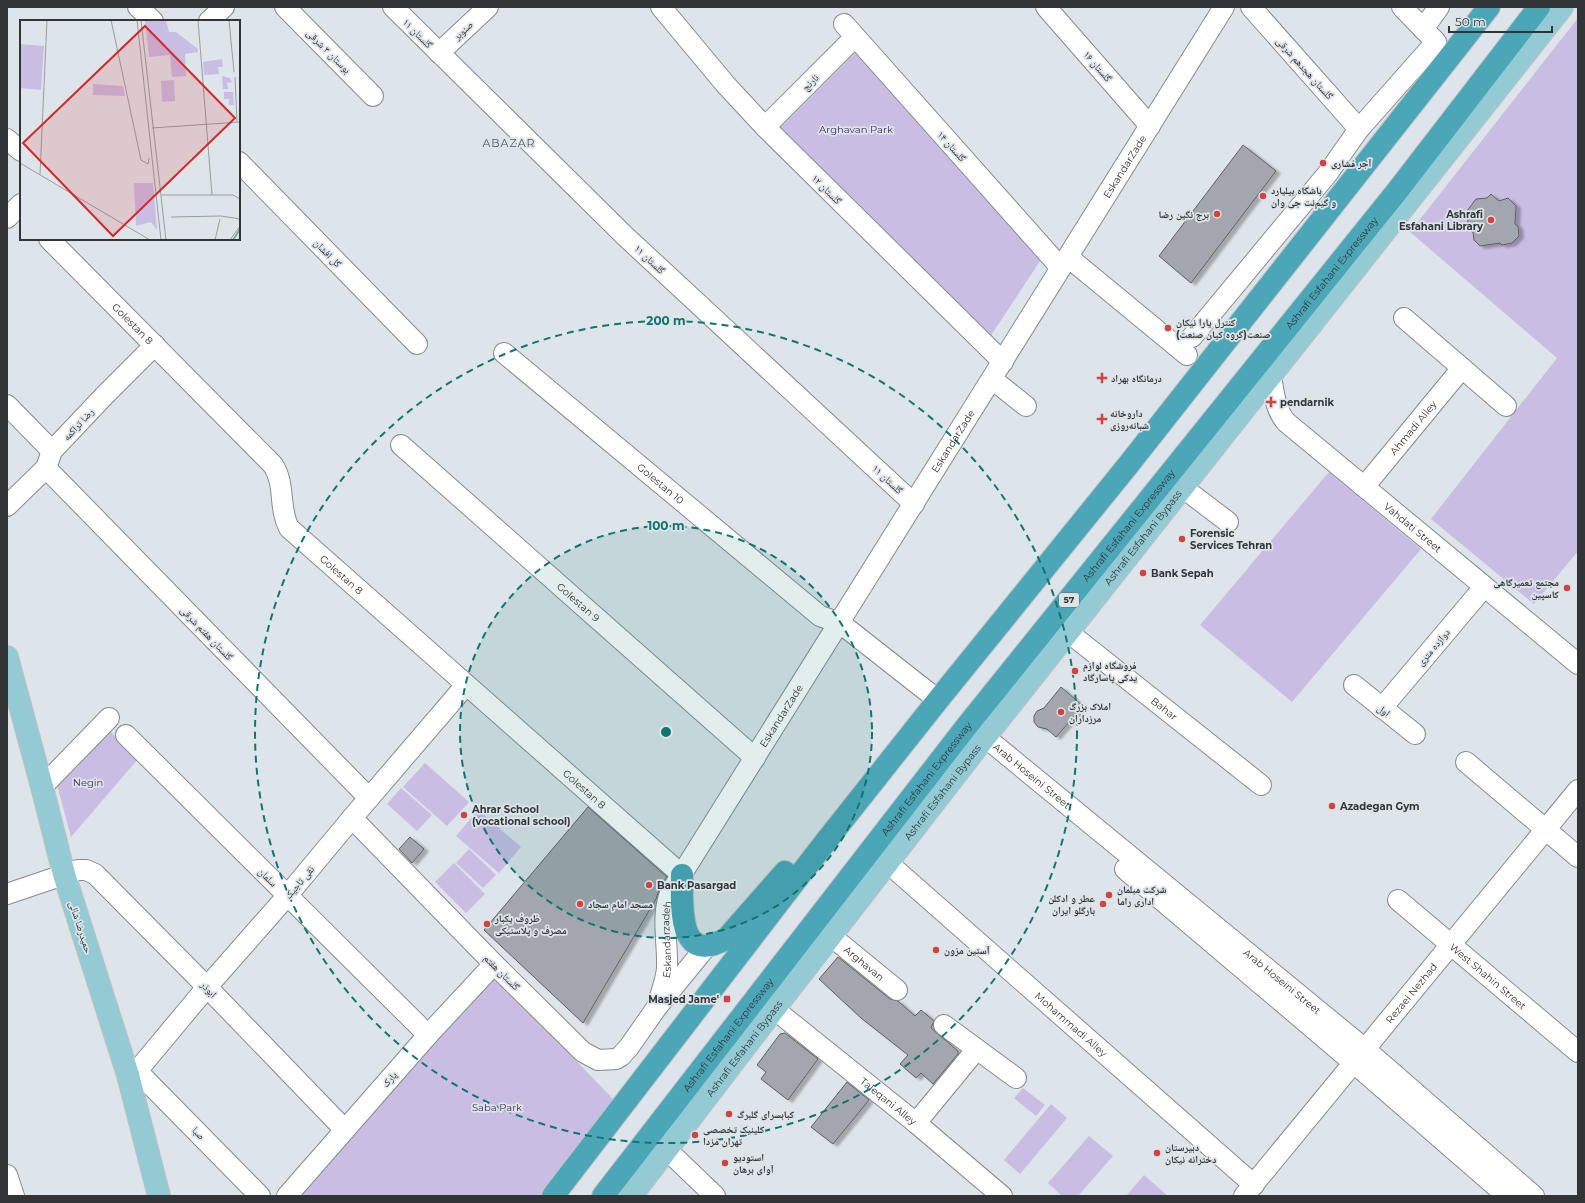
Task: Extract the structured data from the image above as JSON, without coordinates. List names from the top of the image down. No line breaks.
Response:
{"streets":{"highway":["Ashrafi Esfahani Expressway","57"],"main road":["Ashrafi Esfahani Bypass","حمیدرضا شالی"],"street":["صنوبر","گلستان ۱۱","بوستان ۳ شرقی","گلستان ۱۶","گلستان هجدهم شرقی","نارنج","گلستان ۱۴","EskandarZade","گلستان ۱۲","گل افشان","Golestan 8","رضا تراکمه","Ahmadi Alley","Golestan 10","Vahdati Street","Golestan 9","گلستان هفتم شرقی","دوازده متری","Bahar","اول","Arab Hoseini Street","سلمان","نقی تاجیک","Eskandarzadeh","Arghavan","گلستان هفتم","West Shahin Street","ابوذر","Rezaei Nezhad","Mohammadi Alley","پارک","Taleqani Alley","صبا"]},"crossings":[["صنوبر","گلستان ۱۱"],["گلستان ۱۱","EskandarZade"],["گلستان ۱۶","EskandarZade"],["گلستان هجدهم شرقی","گلستان ۱۴"],["نارنج","گلستان ۱۴"],["نارنج","گلستان ۱۲"],["گلستان ۱۴","EskandarZade"],["EskandarZade","گلستان ۱۲"],["EskandarZade","Golestan 8"],["EskandarZade","Golestan 10"],["EskandarZade","Golestan 9"],["EskandarZade","Eskandarzadeh"],["Ashrafi Esfahani Expressway","Ashrafi Esfahani Bypass"],["Ashrafi Esfahani Expressway","Arab Hoseini Street"],["Golestan 8","رضا تراکمه"],["Golestan 8","نقی تاجیک"],["Golestan 8","Eskandarzadeh"],["رضا تراکمه","گلستان هفتم شرقی"],["Ahmadi Alley","Vahdati Street"],["Vahdati Street","Ashrafi Esfahani Bypass"],["Vahdati Street","دوازده متری"],["Ashrafi Esfahani Bypass","Bahar"],["Ashrafi Esfahani Bypass","Arab Hoseini Street"],["Ashrafi Esfahani Bypass","Arghavan"],["Ashrafi Esfahani Bypass","Mohammadi Alley"],["Ashrafi Esfahani Bypass","Taleqani Alley"],["گلستان هفتم شرقی","نقی تاجیک"],["دوازده متری","اول"],["Arab Hoseini Street","Rezaei Nezhad"],["سلمان","نقی تاجیک"],["سلمان","پارک"],["نقی تاجیک","حمیدرضا شالی"],["نقی تاجیک","گلستان هفتم"],["نقی تاجیک","ابوذر"],["نقی تاجیک","صبا"],["حمیدرضا شالی","ابوذر"],["حمیدرضا شالی","صبا"],["Eskandarzadeh","گلستان هفتم"],["گلستان هفتم","پارک"],["West Shahin Street","Rezaei Nezhad"],["ابوذر","پارک"],["Rezaei Nezhad","Mohammadi Alley"]],"districts":["ABAZAR"],"parks":["Arghavan Park","Negin","Saba Park"],"places":{"other":["آجر فشاری","باشگاه بیلیارد و گیم‌نت جی وان","برج نگین رضا","Ashrafi Esfahani Library","کنترل یارا نیکان صنعت(گروه کیان صنعت)","Forensic Services Tehran","Bank Sepah","مجتمع تعمیرگاهی کاسپین","فروشگاه لوازم یدکی پاسارگاد","املاک بزرگ مرزداران","Azadegan Gym","Ahrar School (vocational school)","Bank Pasargad","شرکت مبلمان اداری راما","مسجد امام سجاد","عطر و ادکلن بارگلو ایران","ظروف یکبار مصرف و پلاستیکی","آستین مزون","کبابسرای گلبرگ","کلینیک تخصصی تهران مزدا","دبیرستان دخترانه نیکان","استودیو آوای برهان"],"health":["درمانگاه بهراد","pendarnik","داروخانه شبانه‌روزی"],"transit":["Masjed Jame'"]},"scale_bar":"50 m","rings":["200 m","100 m"]}
